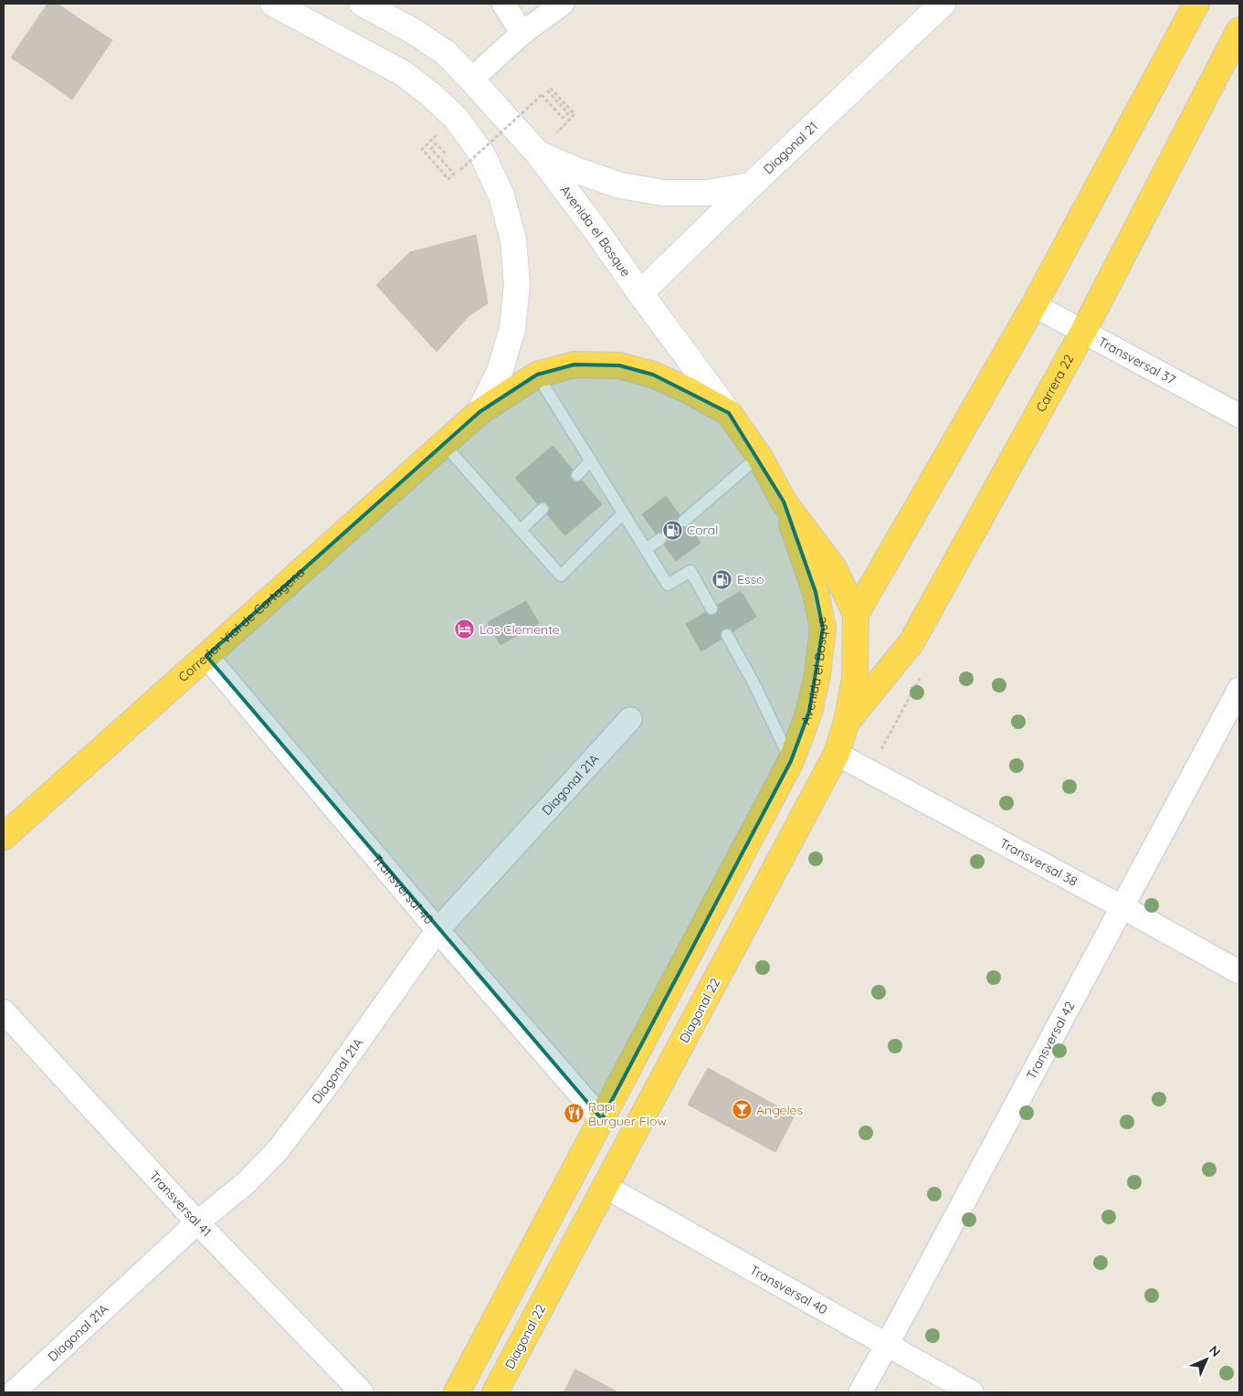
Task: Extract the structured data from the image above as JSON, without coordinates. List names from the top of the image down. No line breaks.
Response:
{"streets":{"main road":["Diagonal 21","Avenida el Bosque","Carrera 22","Corredor Vial de Cartagena","Diagonal 22"],"street":["Transversal 37","Diagonal 21A","Transversal 38","Transversal 40","Transversal 42","Transversal 41"]},"crossings":[["Diagonal 21","Avenida el Bosque"],["Avenida el Bosque","Corredor Vial de Cartagena"],["Avenida el Bosque","Diagonal 22"],["Transversal 37","Carrera 22"],["Carrera 22","Diagonal 22"],["Corredor Vial de Cartagena","Transversal 40"],["Diagonal 21A","Transversal 40"],["Diagonal 21A","Transversal 41"],["Transversal 38","Diagonal 22"],["Transversal 38","Transversal 42"],["Transversal 40","Diagonal 22"],["Transversal 40","Transversal 42"]],"places":{"fuel station":["Coral","Esso"],"hotel":["Los Clemente"],"bar":["Angeles"],"restaurant":["Rapi Burguer Flow"]},"north":"top right"}
